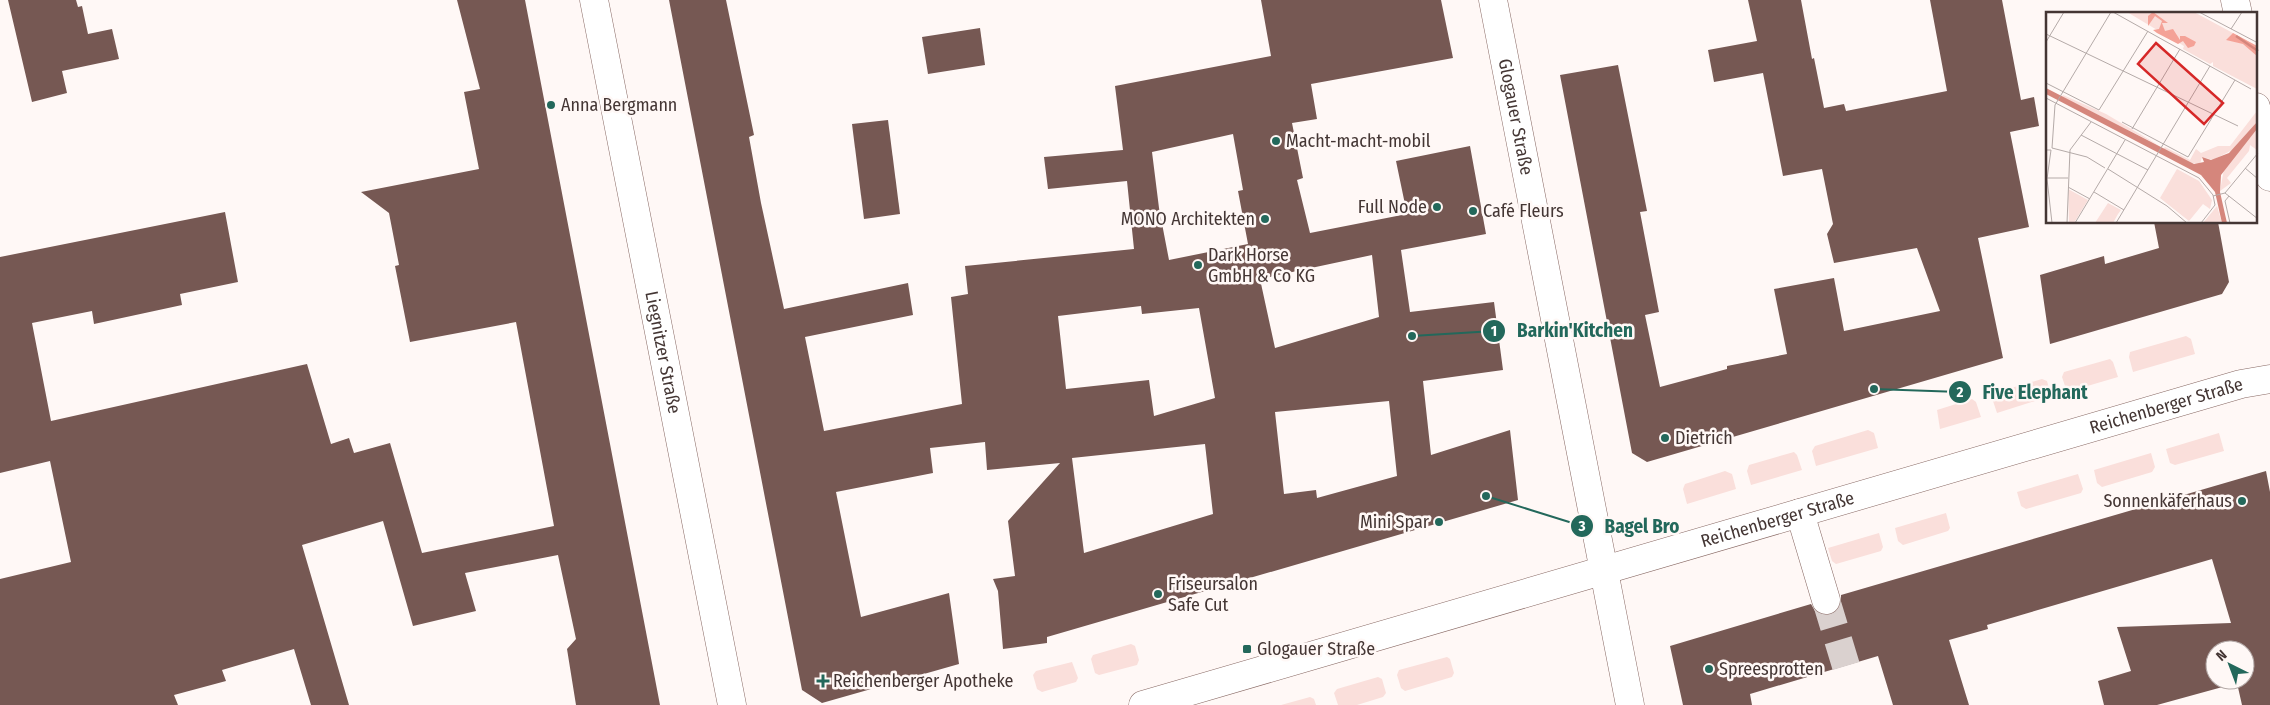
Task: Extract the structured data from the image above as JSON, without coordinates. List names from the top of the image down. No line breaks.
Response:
{"streets":{"street":["Glogauer Straße","Liegnitzer Straße","Reichenberger Straße"]},"crossings":[["Glogauer Straße","Reichenberger Straße"]],"places":{"other":["Anna Bergmann","Macht-macht-mobil","Full Node","Café Fleurs","MONO Architekten","Dark Horse GmbH & Co KG","Barkin'Kitchen","Five Elephant","Dietrich","Bagel Bro","Sonnenkäferhaus","Mini Spar","Friseursalon Safe Cut","Spreesprotten"],"transit":["Glogauer Straße"],"health":["Reichenberger Apotheke"]},"north":"top left"}
